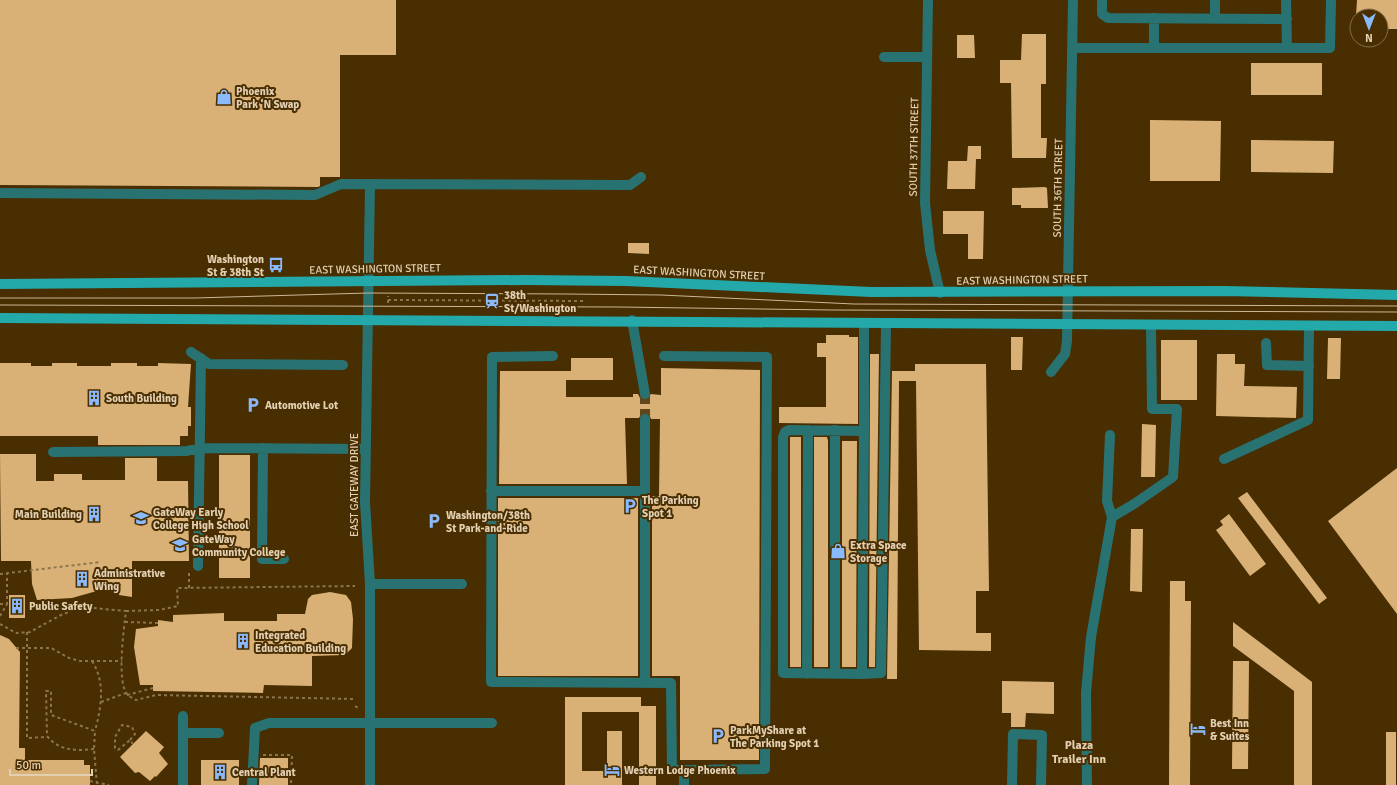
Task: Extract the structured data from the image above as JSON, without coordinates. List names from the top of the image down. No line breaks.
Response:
{"streets":{"main road":["EAST WASHINGTON STREET"],"street":["SOUTH 37TH STREET","SOUTH 36TH STREET","EAST GATEWAY DRIVE"]},"crossings":[["SOUTH 37TH STREET","EAST WASHINGTON STREET"],["SOUTH 36TH STREET","EAST WASHINGTON STREET"],["EAST WASHINGTON STREET","EAST GATEWAY DRIVE"]],"districts":["Plaza Trailer Inn"],"places":{"shop":["Phoenix Park ‘N Swap","Extra Space Storage"],"bus stop":["Washington St & 38th St"],"station":["38th St/Washington"],"building":["South Building","Main Building","Administrative Wing","Public Safety","Integrated Education Building","Central Plant"],"parking":["Automotive Lot","The Parking Spot 1","Washington/38th St Park-and-Ride","ParkMyShare at The Parking Spot 1"],"school or university":["GateWay Early College High School","GateWay Community College"],"hotel":["Best Inn & Suites","Western Lodge Phoenix"]},"scale_bar":"50 m","north":"bottom"}
